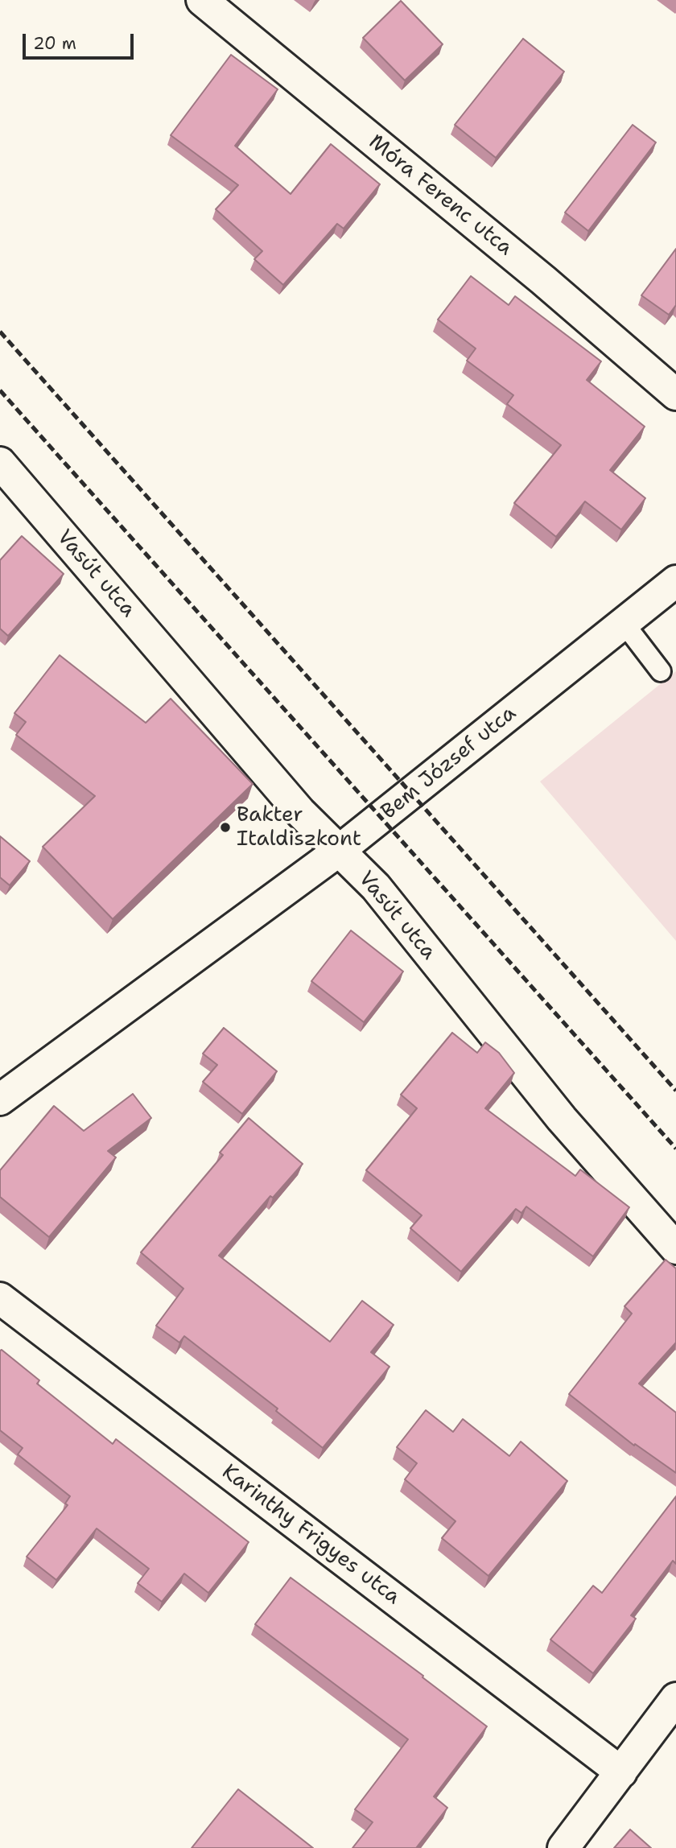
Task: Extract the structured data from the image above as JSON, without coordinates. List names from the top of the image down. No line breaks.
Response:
{"streets":{"street":["Móra Ferenc utca","Vasút utca","Bem József utca","Karinthy Frigyes utca"]},"crossings":[["Vasút utca","Bem József utca"]],"places":["Bakter Italdiszkont"],"scale_bar":"20 m"}
